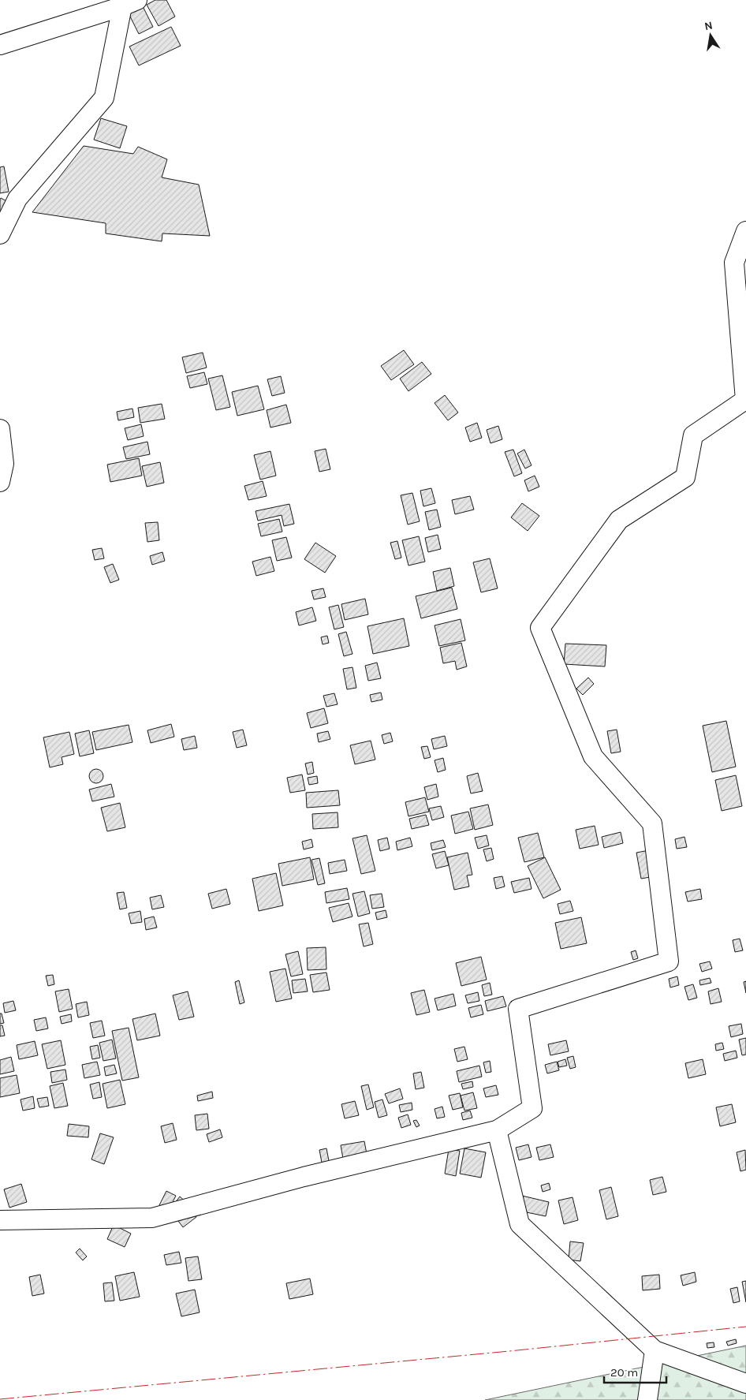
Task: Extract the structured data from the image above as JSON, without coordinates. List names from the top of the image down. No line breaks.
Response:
{"scale_bar":"20 m","north":"top"}
